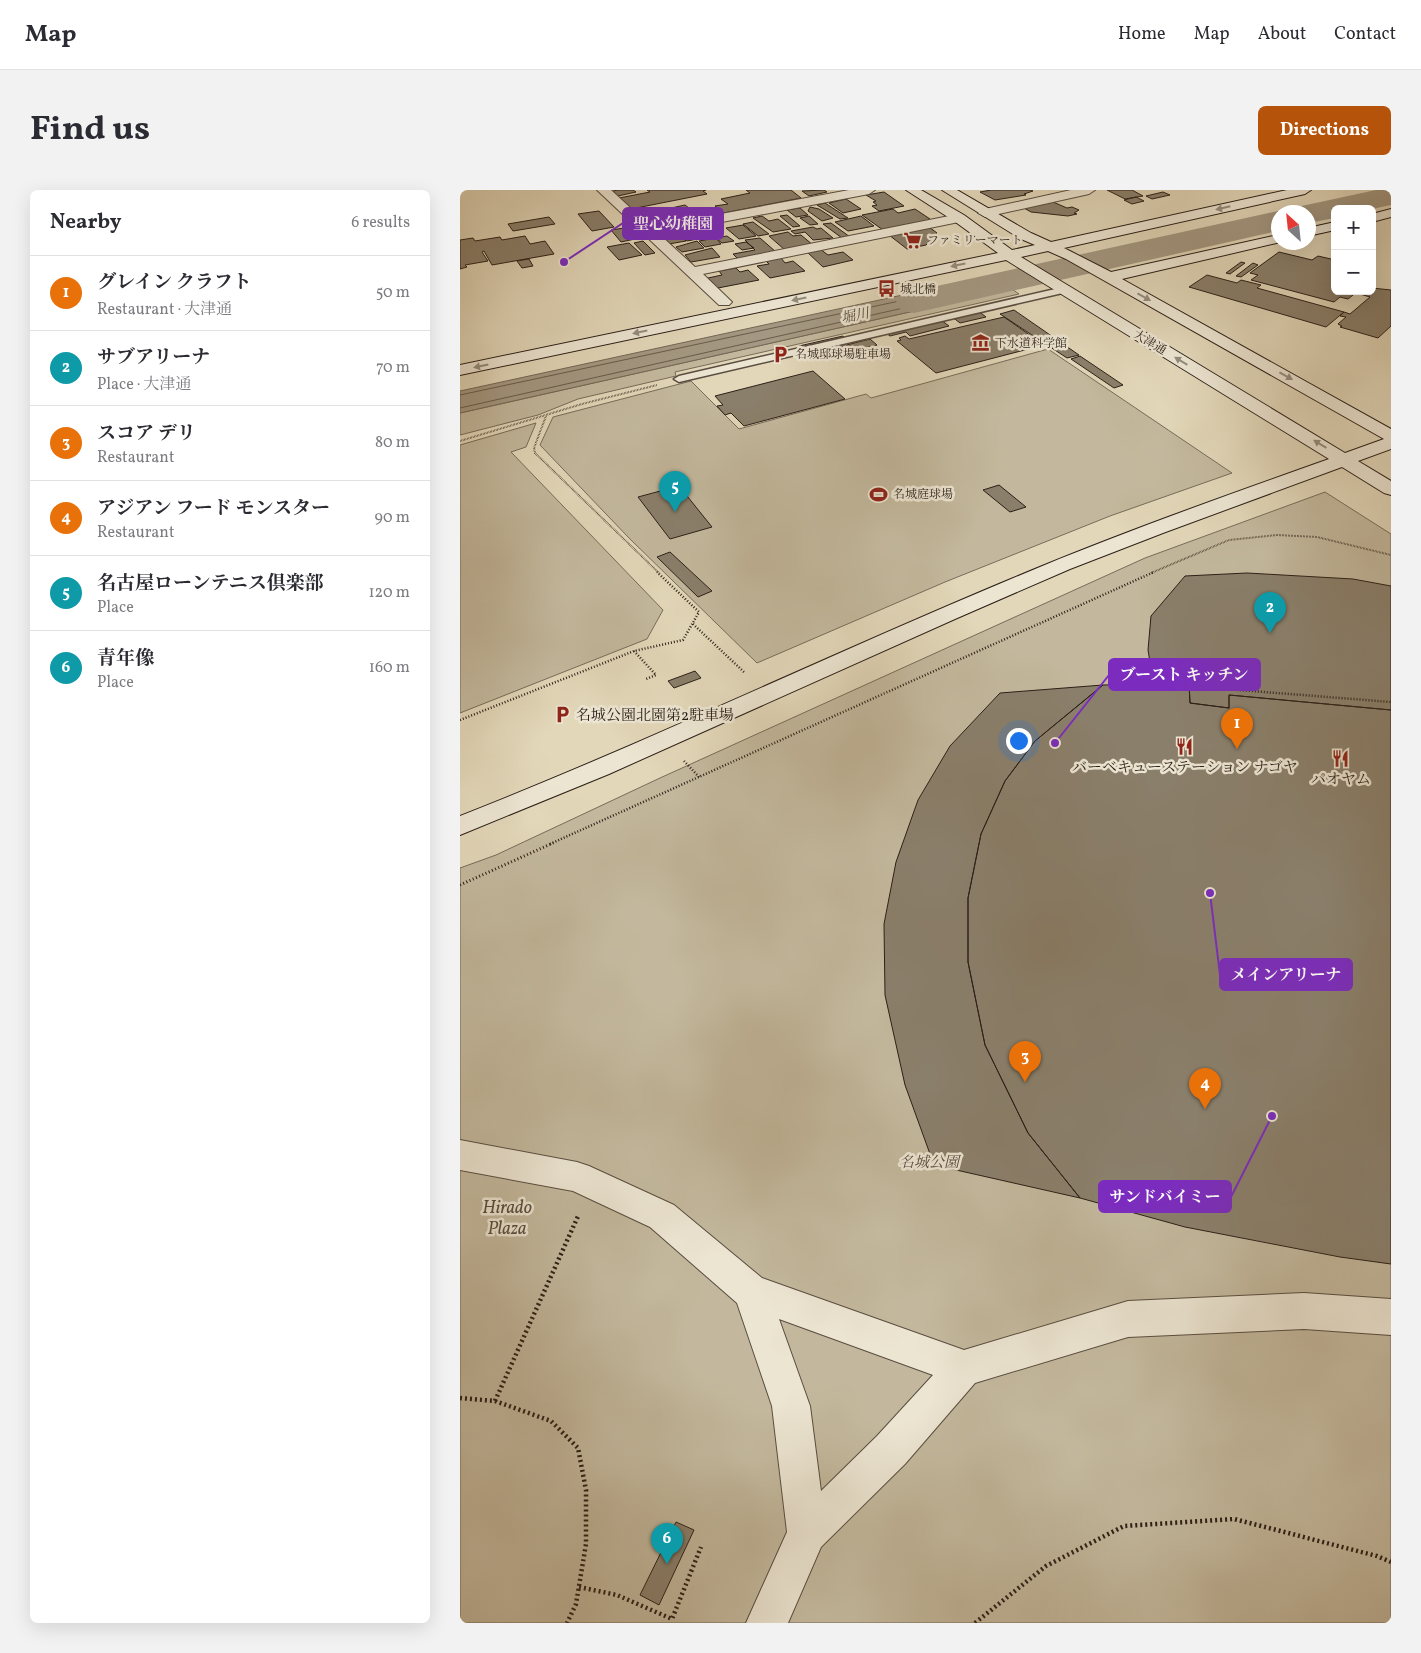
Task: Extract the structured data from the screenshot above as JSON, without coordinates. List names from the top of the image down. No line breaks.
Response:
{"streets":{"street":["大津通"]},"water":["堀川"],"parks":["名城公園","Hirado Plaza"],"places":{"supermarket":["ファミリーマート"],"other":["聖心幼稚園","ブースト キッチン","メインアリーナ","サンドバイミー"],"bus stop":["城北橋"],"museum":["下水道科学館"],"parking":["名城邸球場駐車場","名城公園北園第2駐車場"],"sports":["名城庭球場"],"restaurant":["バーベキューステーション ナゴヤ","パオヤム"]},"north":"top left","page":{"header":"Map","nav":["Home","Map","About","Contact"],"title":"Find us","buttons":"Directions","heading":["Nearby","6 results"],"map_buttons":["+","−"],"list":[{"mark":"1","name":"グレイン クラフト","note":"Restaurant · 大津通","value":"50 m"},{"mark":"2","name":"サブアリーナ","note":"Place · 大津通","value":"70 m"},{"mark":"3","name":"スコア デリ","note":"Restaurant","value":"80 m"},{"mark":"4","name":"アジアン フード モンスター","note":"Restaurant","value":"90 m"},{"mark":"5","name":"名古屋ローンテニス倶楽部","note":"Place","value":"120 m"},{"mark":"6","name":"青年像","note":"Place","value":"160 m"}],"pins":["5","2","1","3","4","6"]}}
